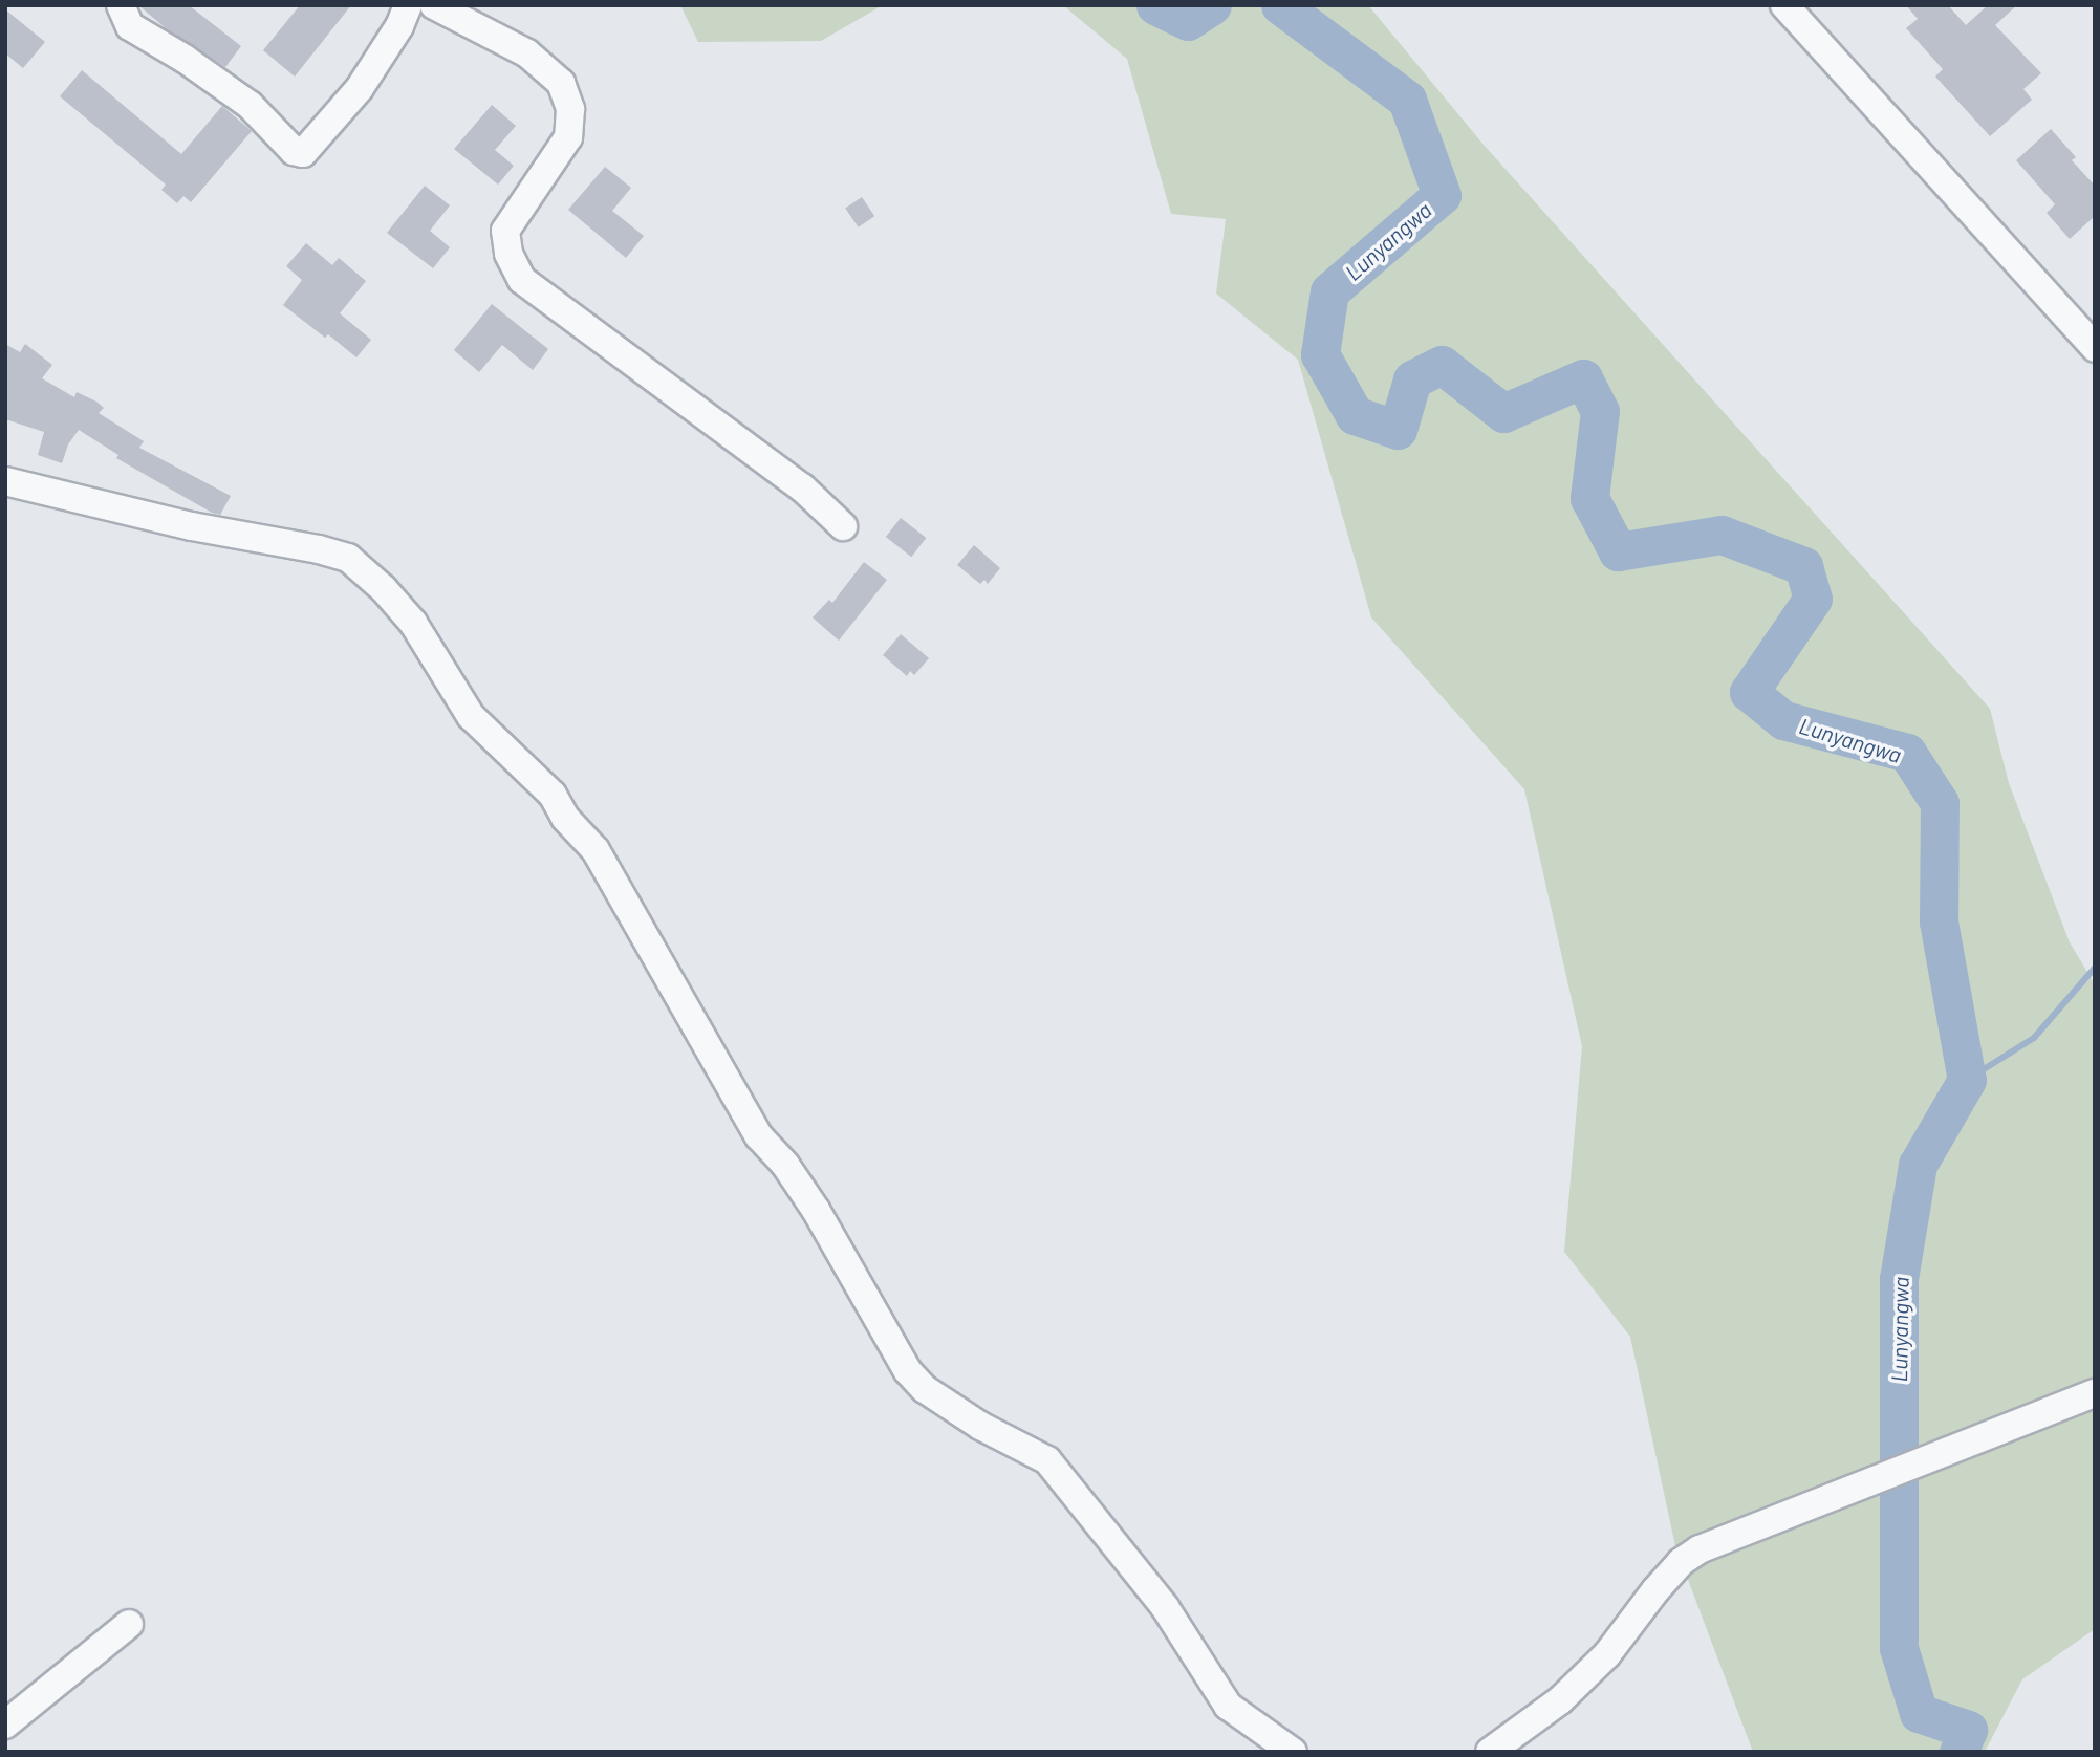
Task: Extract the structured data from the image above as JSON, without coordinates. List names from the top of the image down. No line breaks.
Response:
{"water":["Lunyangwa"]}
